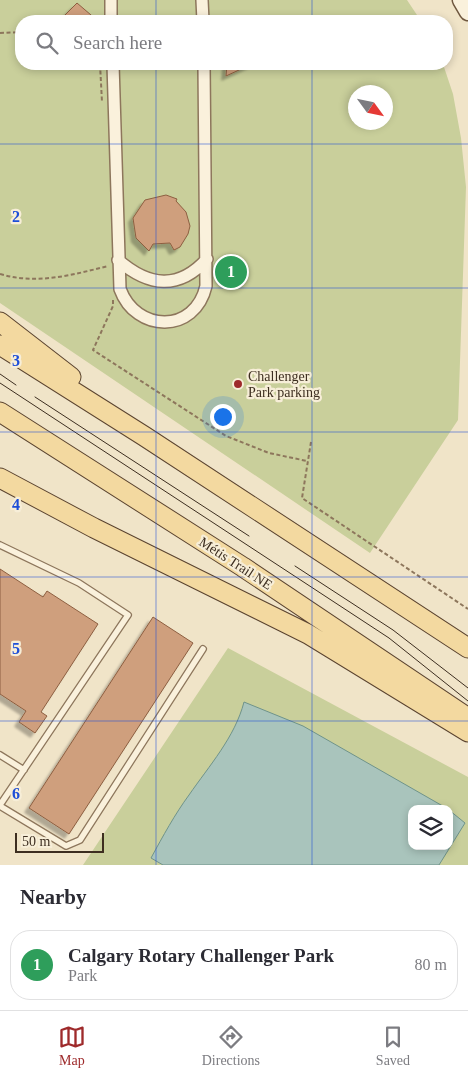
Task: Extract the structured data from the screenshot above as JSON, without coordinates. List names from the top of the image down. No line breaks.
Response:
{"streets":{"main road":["Métis Trail NE"]},"places":["Challenger Park parking"],"scale_bar":"50 m","north":"bottom right","page":{"search":"Search here","pins":"1","scale":"50 m","heading":"Nearby","list":[{"mark":"1","name":"Calgary Rotary Challenger Park","note":"Park","value":"80 m"}],"nav":["Map","Directions","Saved"]},"grid":{"rows":["2","3","4","5","6"]}}
